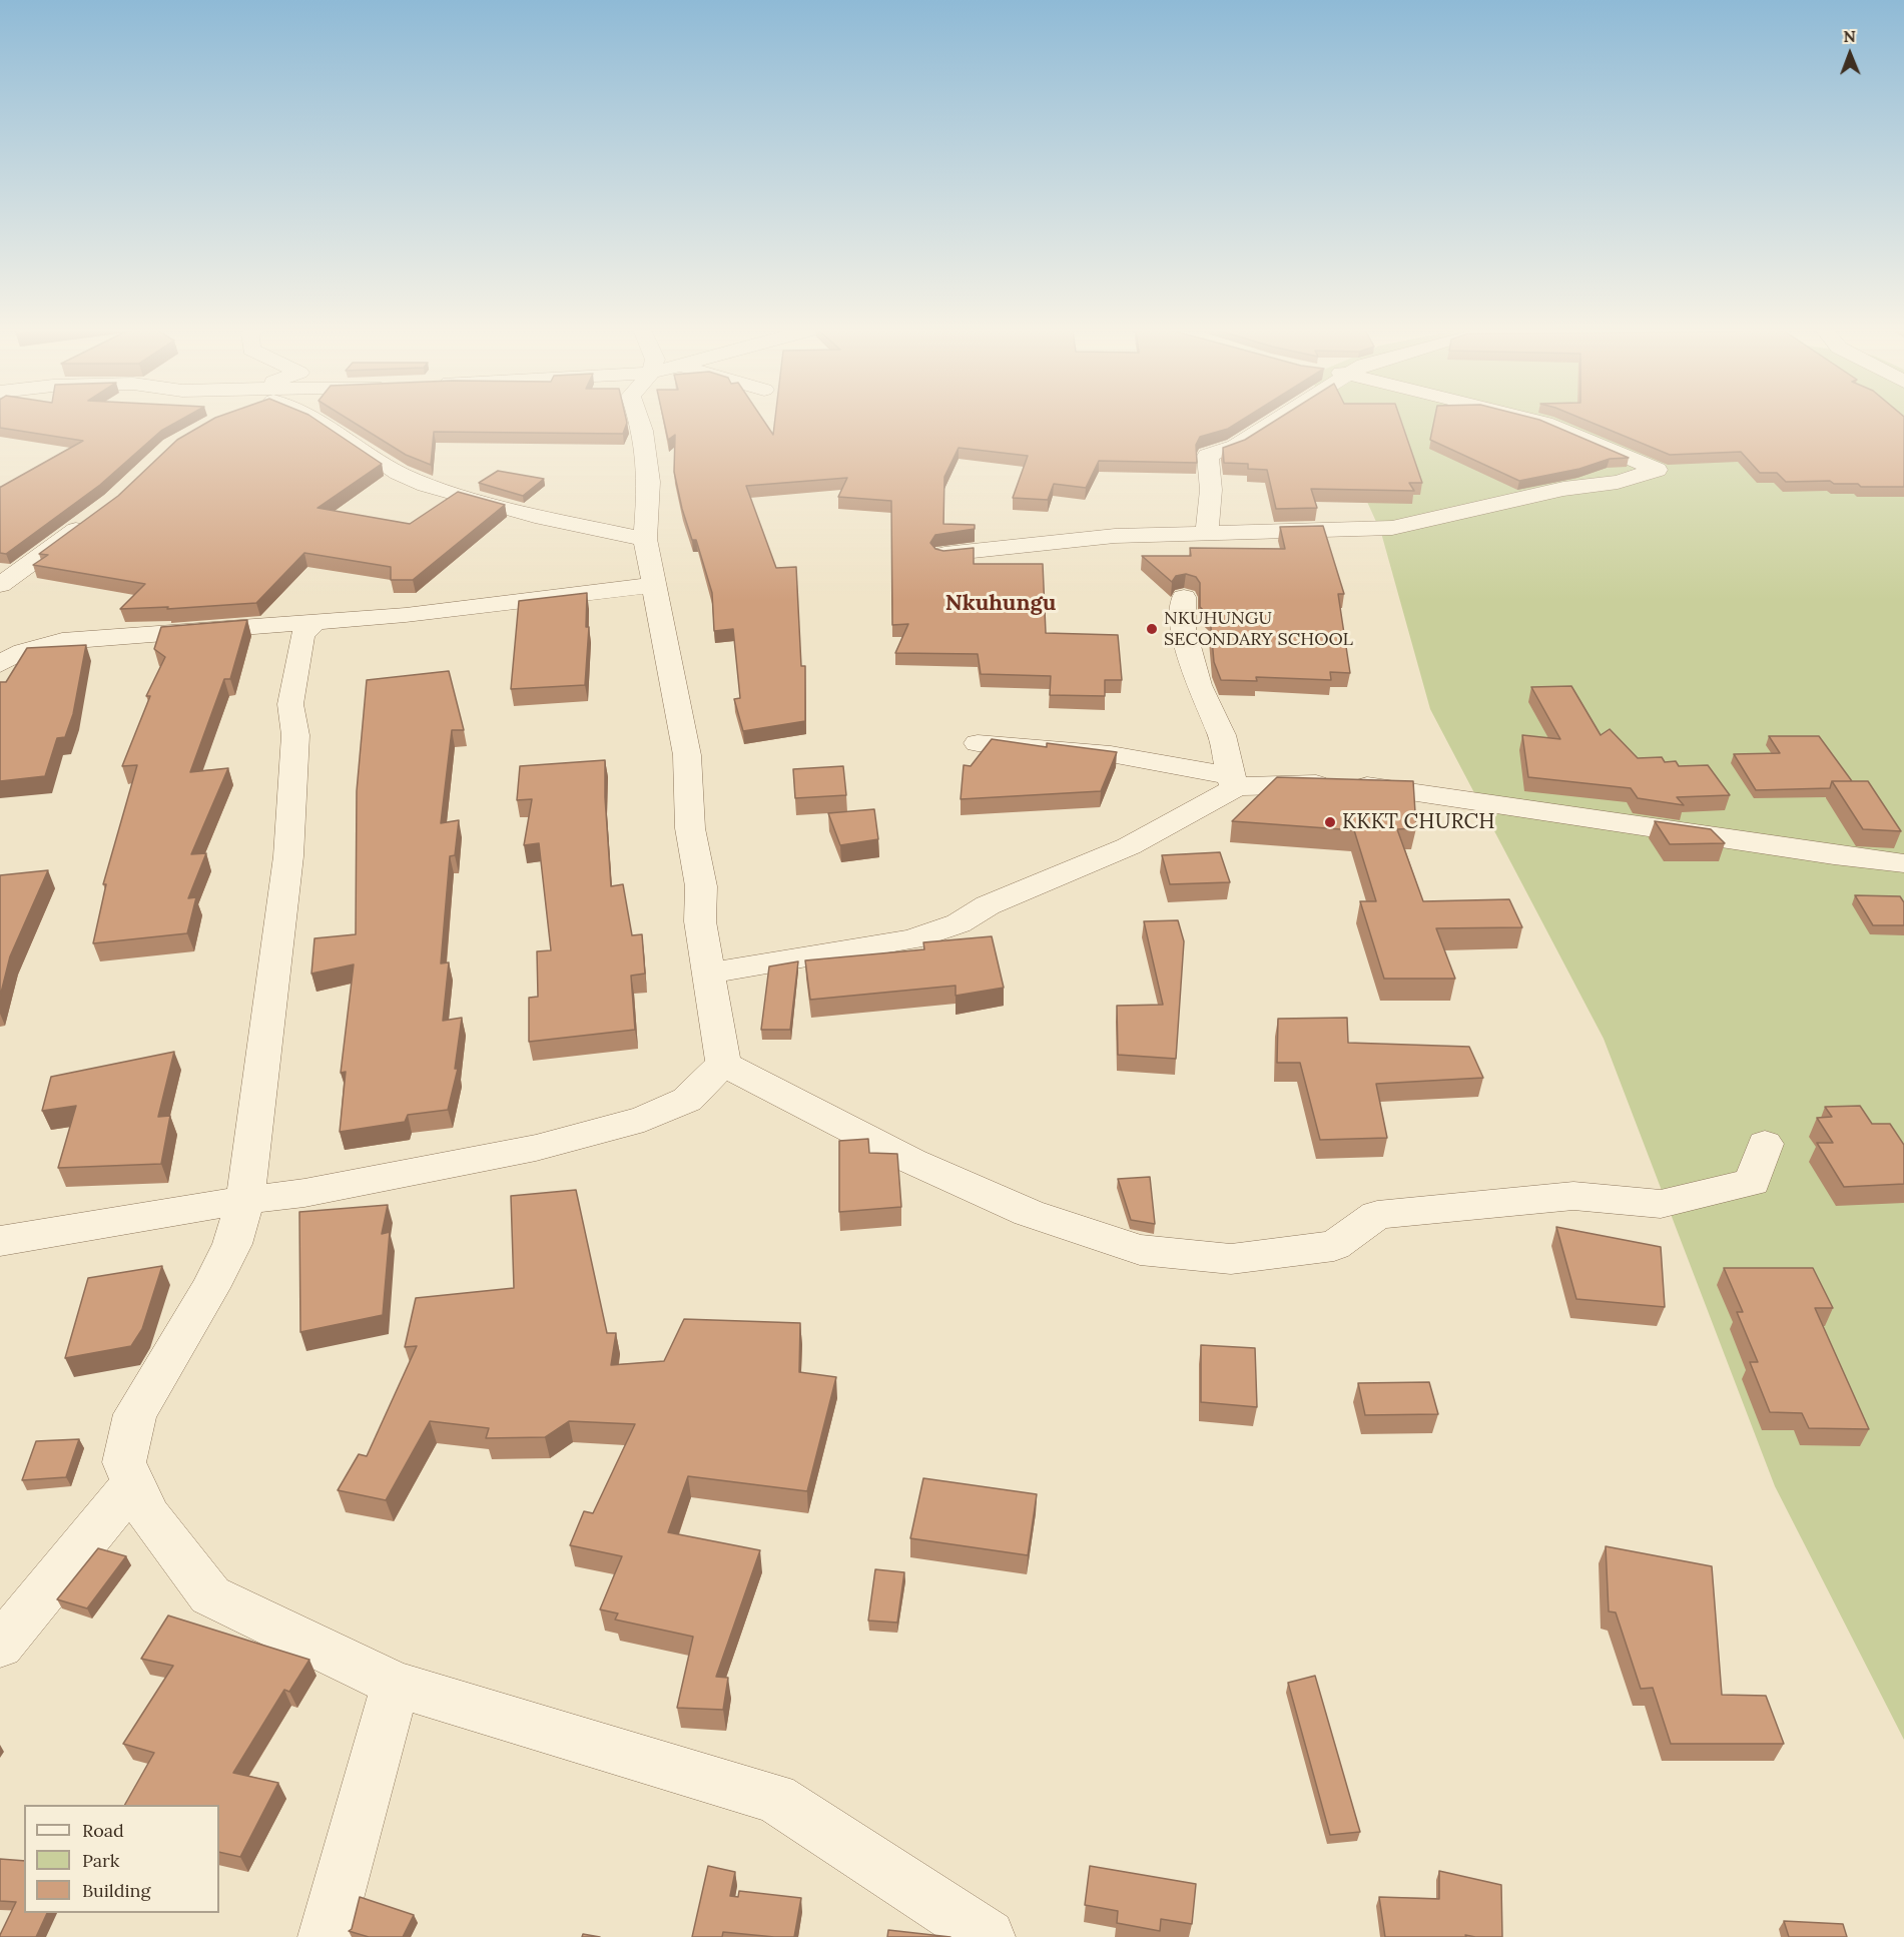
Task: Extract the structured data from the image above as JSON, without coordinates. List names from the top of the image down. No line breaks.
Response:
{"districts":["Nkuhungu"],"places":["NKUHUNGU SECONDARY SCHOOL","KKKT CHURCH"],"legend":["Road","Park","Building"],"north":"top"}
